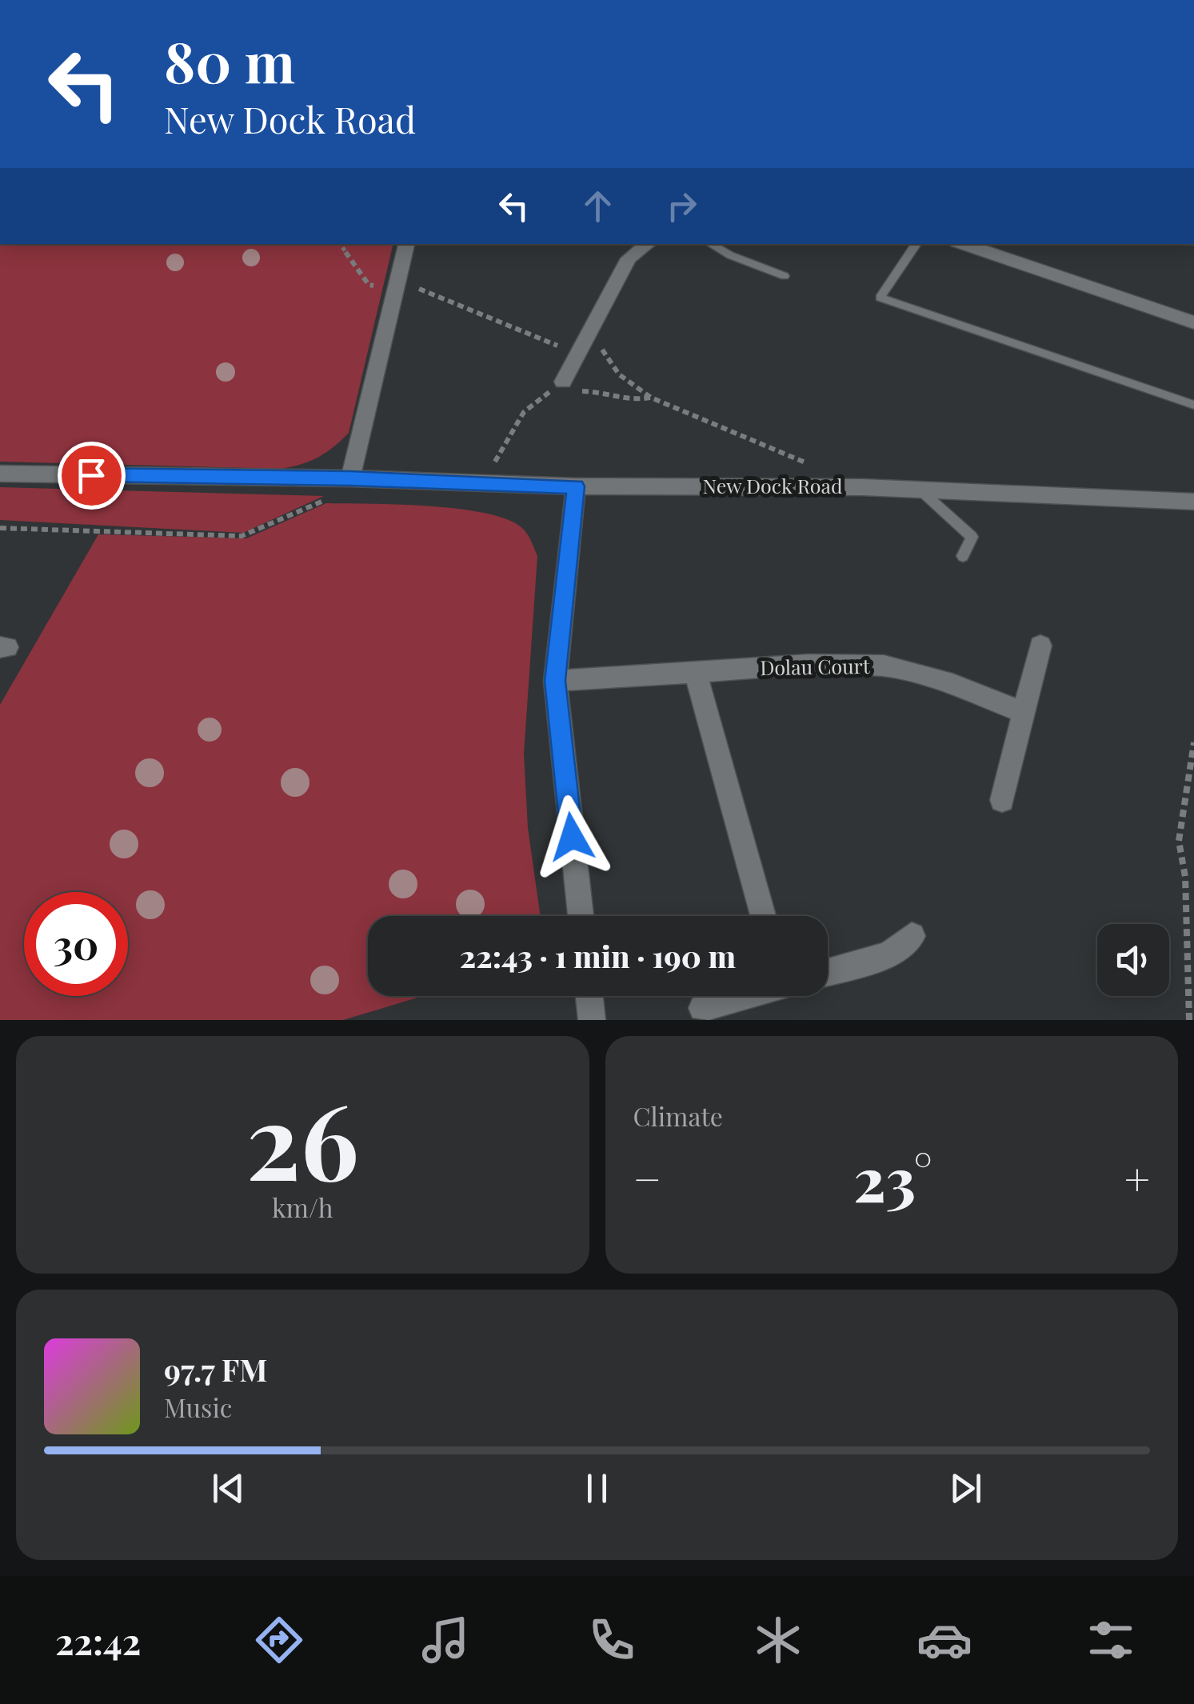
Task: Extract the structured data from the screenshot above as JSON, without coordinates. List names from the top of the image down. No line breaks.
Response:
{"streets":{"street":["New Dock Road","Dolau Court"]},"page":{"turn":["80 m","New Dock Road"],"limit":"30","trip":"22:43 · 1 min · 190 m","tile":[["26","km/h"],"Climate"],"heat":["−","23°","+"],"song":["97.7 FM","Music"],"tabs":"22:42"}}
